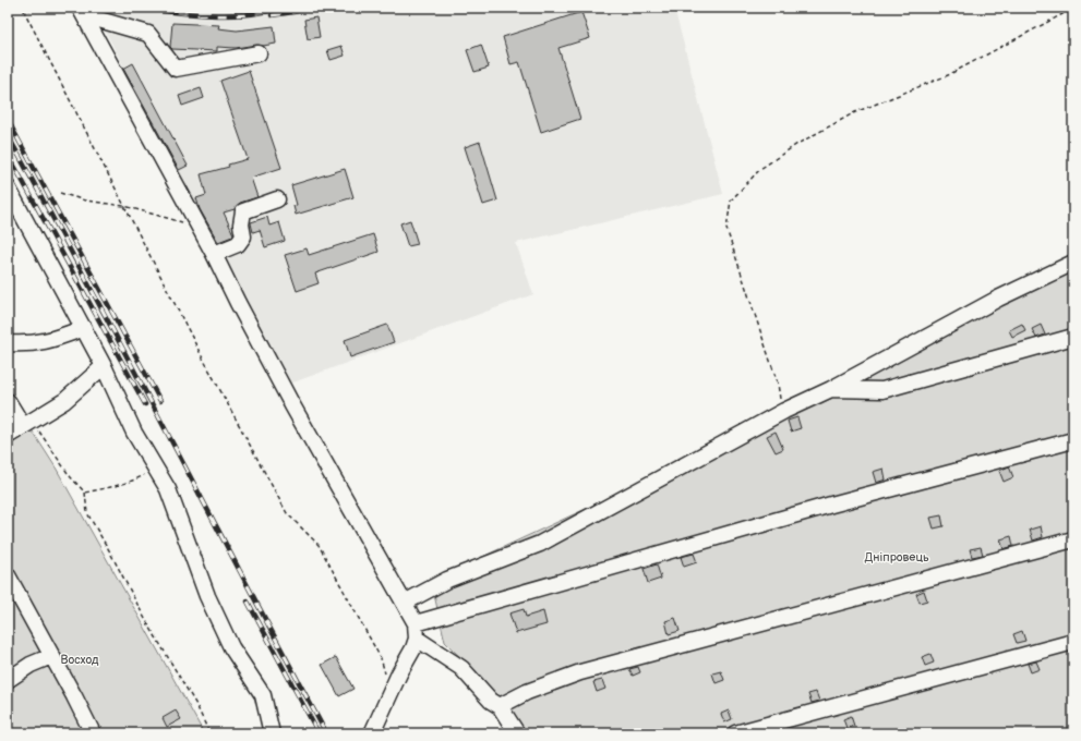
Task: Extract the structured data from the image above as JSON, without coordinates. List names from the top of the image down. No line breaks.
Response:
{"parks":["Дніпровець","Восход"]}
